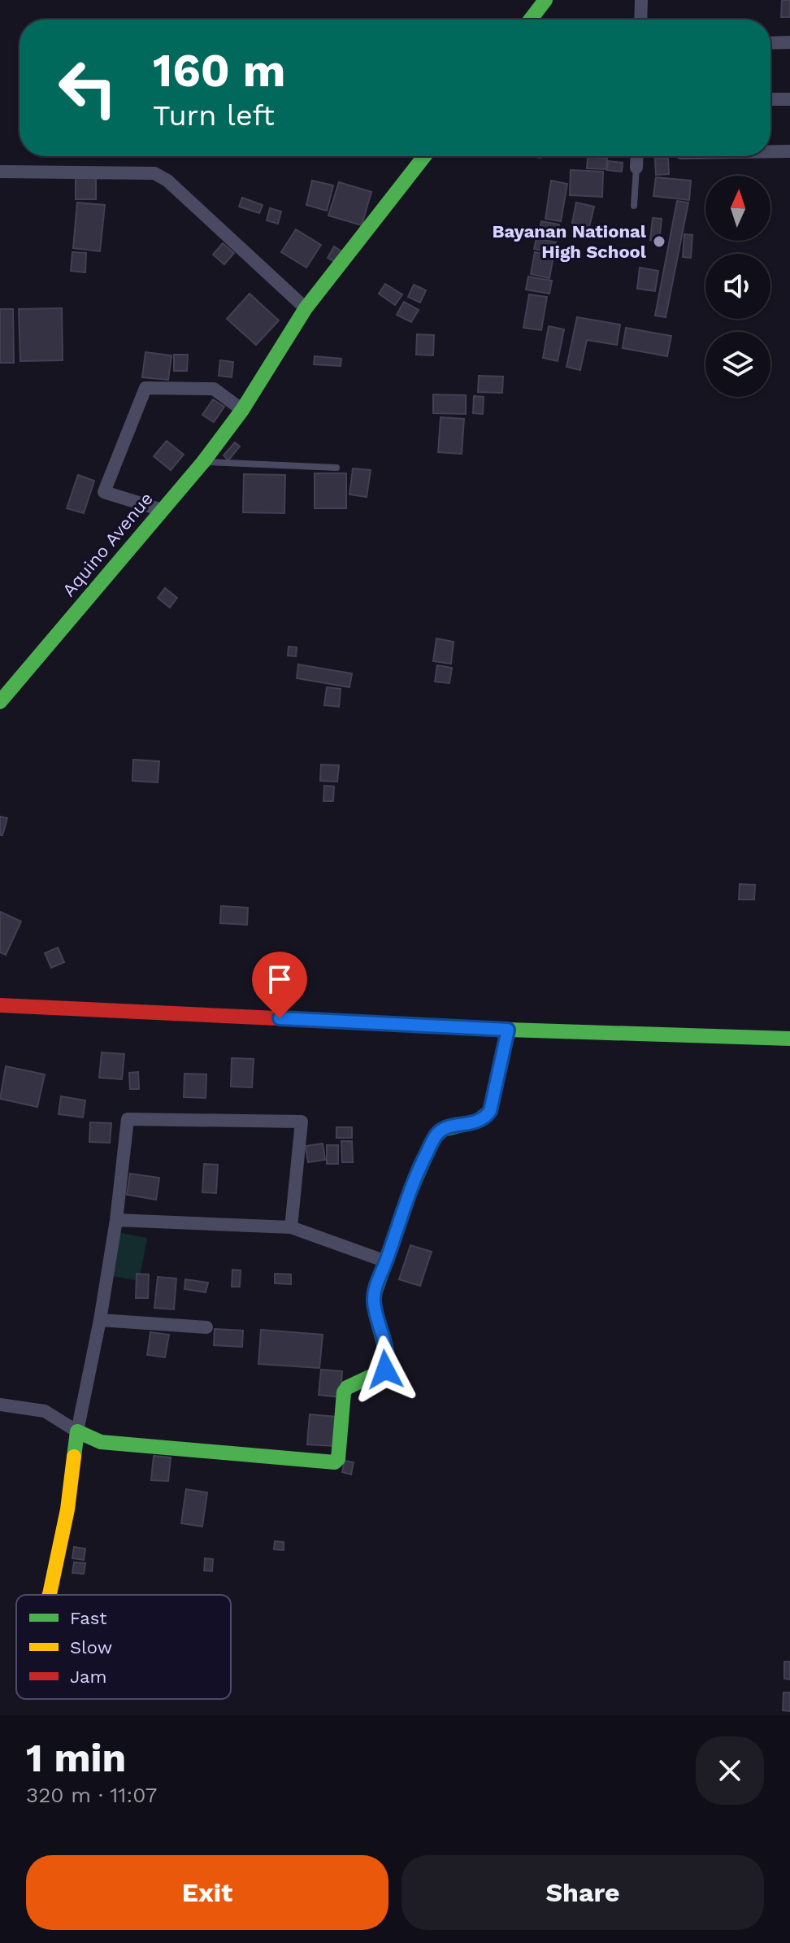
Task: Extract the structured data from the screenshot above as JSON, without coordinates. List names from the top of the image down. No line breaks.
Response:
{"streets":{"street":["Aquino Avenue"]},"places":["Bayanan National High School"],"legend":["Fast","Slow","Jam"],"north":"top","page":{"turn":["160 m","Turn left"],"heading":["1 min","320 m · 11:07"],"buttons":["Exit","Share"]}}
